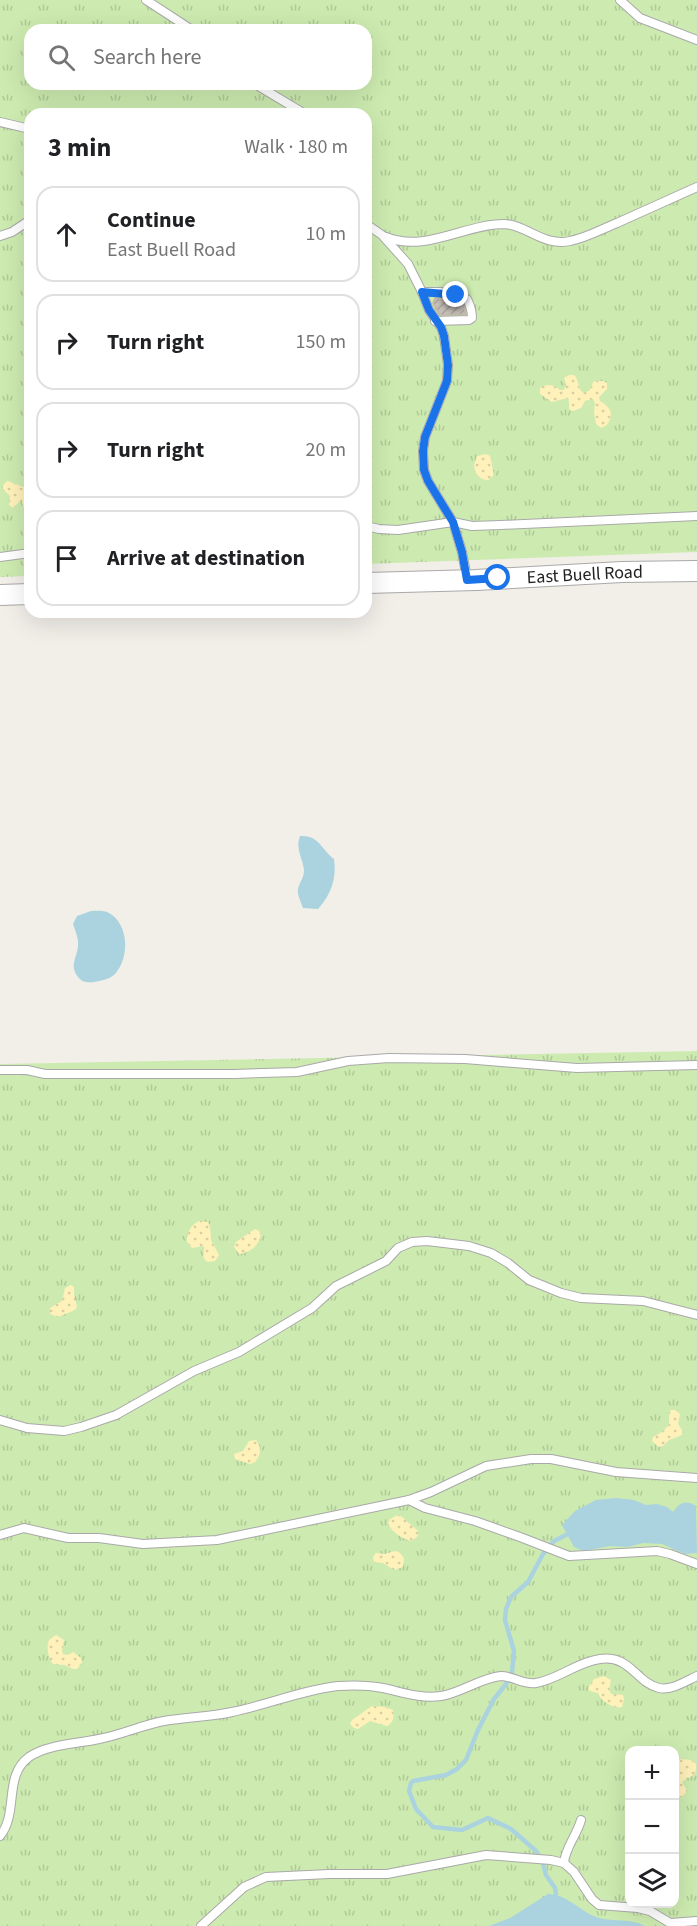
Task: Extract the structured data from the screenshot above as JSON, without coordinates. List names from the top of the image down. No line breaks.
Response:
{"streets":{"street":["East Buell Road"]},"page":{"search":"Search here","heading":["3 min","Walk · 180 m"],"list":[["Continue","East Buell Road","10 m"],["Turn right","150 m"],["Turn right","20 m"],"Arrive at destination"],"map_buttons":["+","−"]}}
